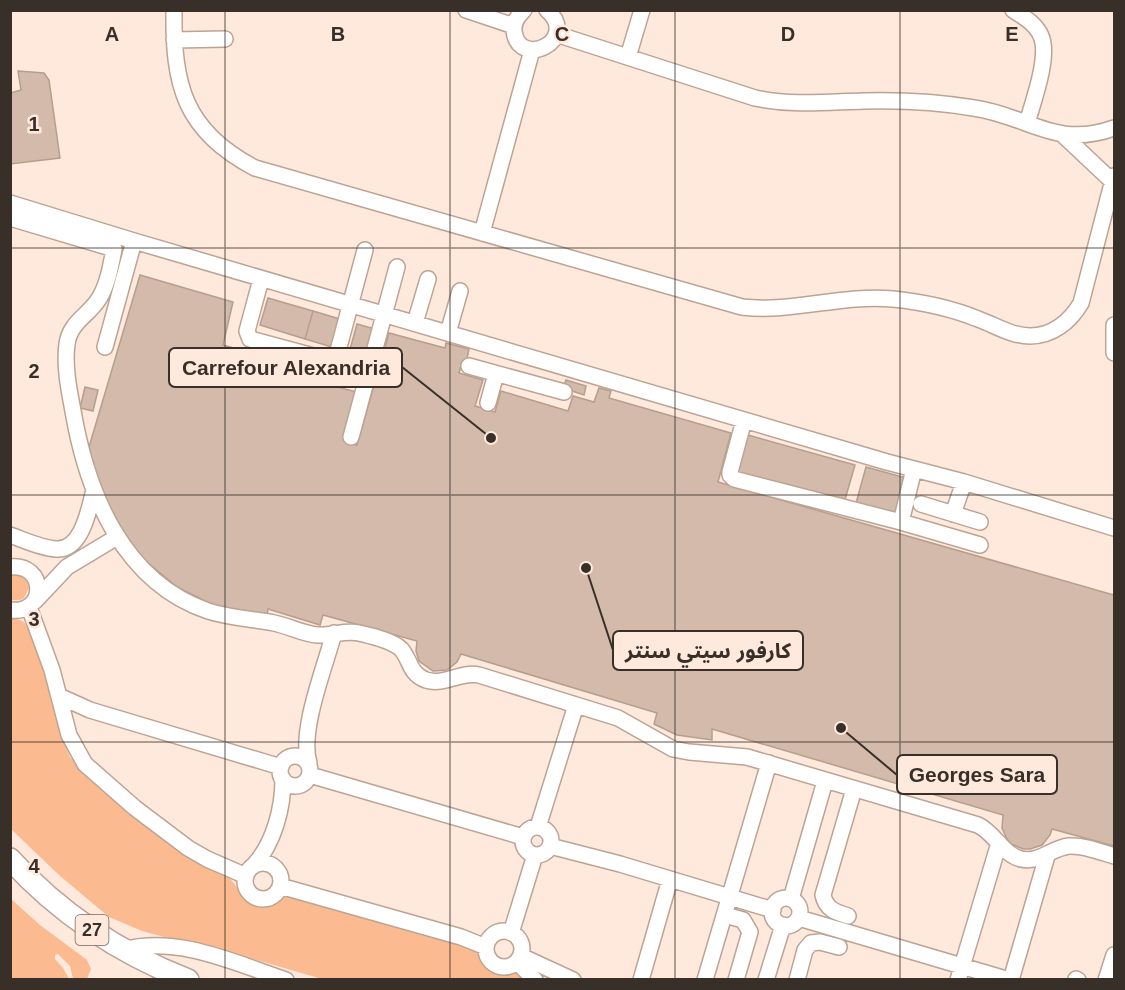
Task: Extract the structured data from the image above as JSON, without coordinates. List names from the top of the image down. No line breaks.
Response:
{"streets":{"highway":["27"]},"places":["Carrefour Alexandria","كارفور سيتي سنتر","Georges Sara"],"grid":{"columns":["A","B","C","D","E"],"rows":["1","2","3","4"]}}
